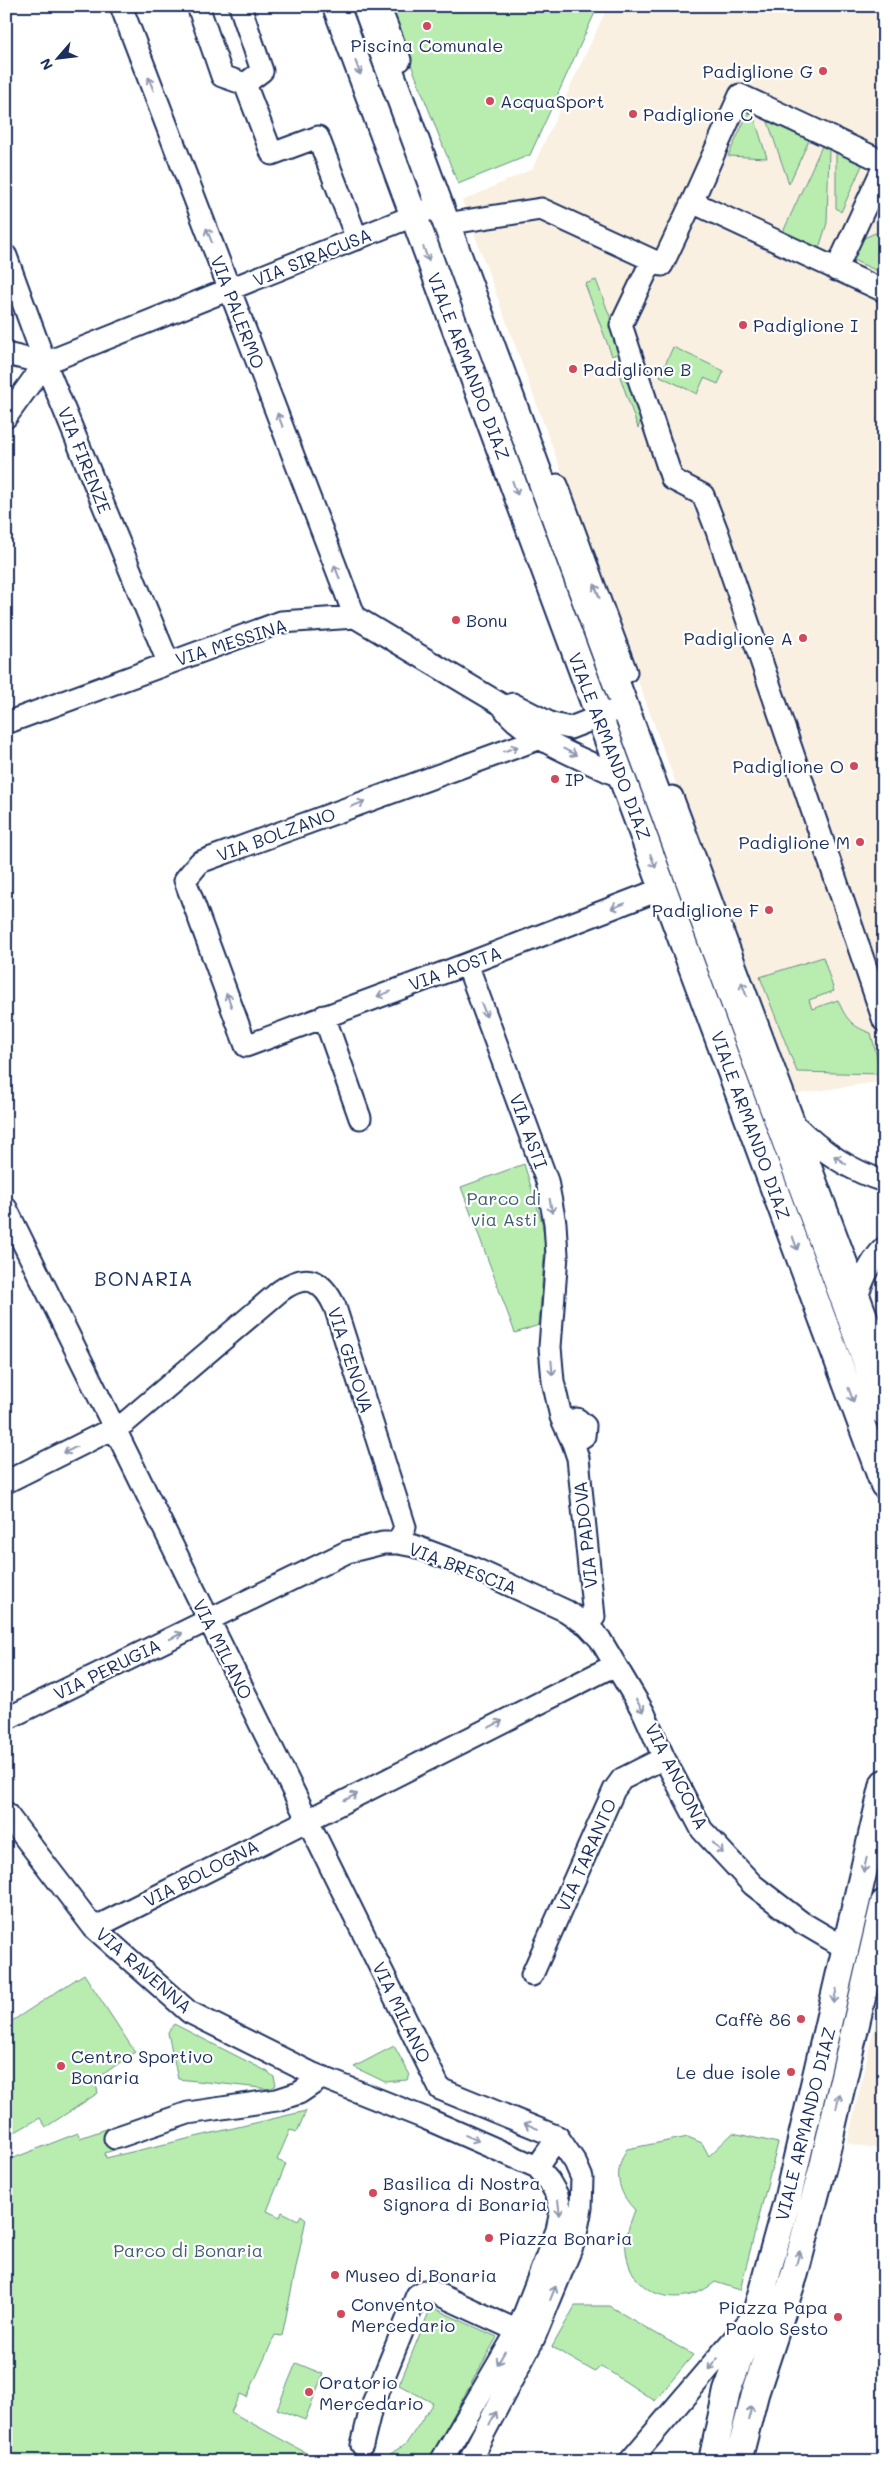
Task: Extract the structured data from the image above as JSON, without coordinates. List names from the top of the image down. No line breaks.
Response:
{"streets":{"main road":["VIALE ARMANDO DIAZ"],"street":["VIA SIRACUSA","VIA PALERMO","VIA FIRENZE","VIA MESSINA","VIA BOLZANO","VIA AOSTA","VIA ASTI","VIA GENOVA","VIA PADOVA","VIA BRESCIA","VIA MILANO","VIA PERUGIA","VIA ANCONA","VIA TARANTO","VIA BOLOGNA","VIA RAVENNA"]},"crossings":[["VIA SIRACUSA","VIA PALERMO"],["VIA SIRACUSA","VIALE ARMANDO DIAZ"],["VIA SIRACUSA","VIA FIRENZE"],["VIA PALERMO","VIA MESSINA"],["VIALE ARMANDO DIAZ","VIA AOSTA"],["VIALE ARMANDO DIAZ","VIA ANCONA"],["VIA FIRENZE","VIA MESSINA"],["VIA BOLZANO","VIA AOSTA"],["VIA AOSTA","VIA ASTI"],["VIA ASTI","VIA PADOVA"],["VIA GENOVA","VIA BRESCIA"],["VIA GENOVA","VIA MILANO"],["VIA PADOVA","VIA BRESCIA"],["VIA PADOVA","VIA ANCONA"],["VIA BRESCIA","VIA MILANO"],["VIA BRESCIA","VIA PERUGIA"],["VIA BRESCIA","VIA ANCONA"],["VIA MILANO","VIA PERUGIA"],["VIA MILANO","VIA BOLOGNA"],["VIA ANCONA","VIA TARANTO"],["VIA BOLOGNA","VIA RAVENNA"]],"one_way":["VIA PALERMO","VIA AOSTA","VIA ASTI","VIA PERUGIA","VIA ANCONA"],"districts":["BONARIA"],"parks":["Parco di via Asti","Parco di Bonaria"],"places":["Piscina Comunale","Padiglione G","AcquaSport","Padiglione C","Padiglione I","Padiglione B","Bonu","Padiglione A","Padiglione O","IP","Padiglione M","Padiglione F","Caffè 86","Centro Sportivo Bonaria","Le due isole","Basilica di Nostra Signora di Bonaria","Piazza Bonaria","Museo di Bonaria","Convento Mercedario","Piazza Papa Paolo Sesto","Oratorio Mercedario"],"north":"bottom left"}
